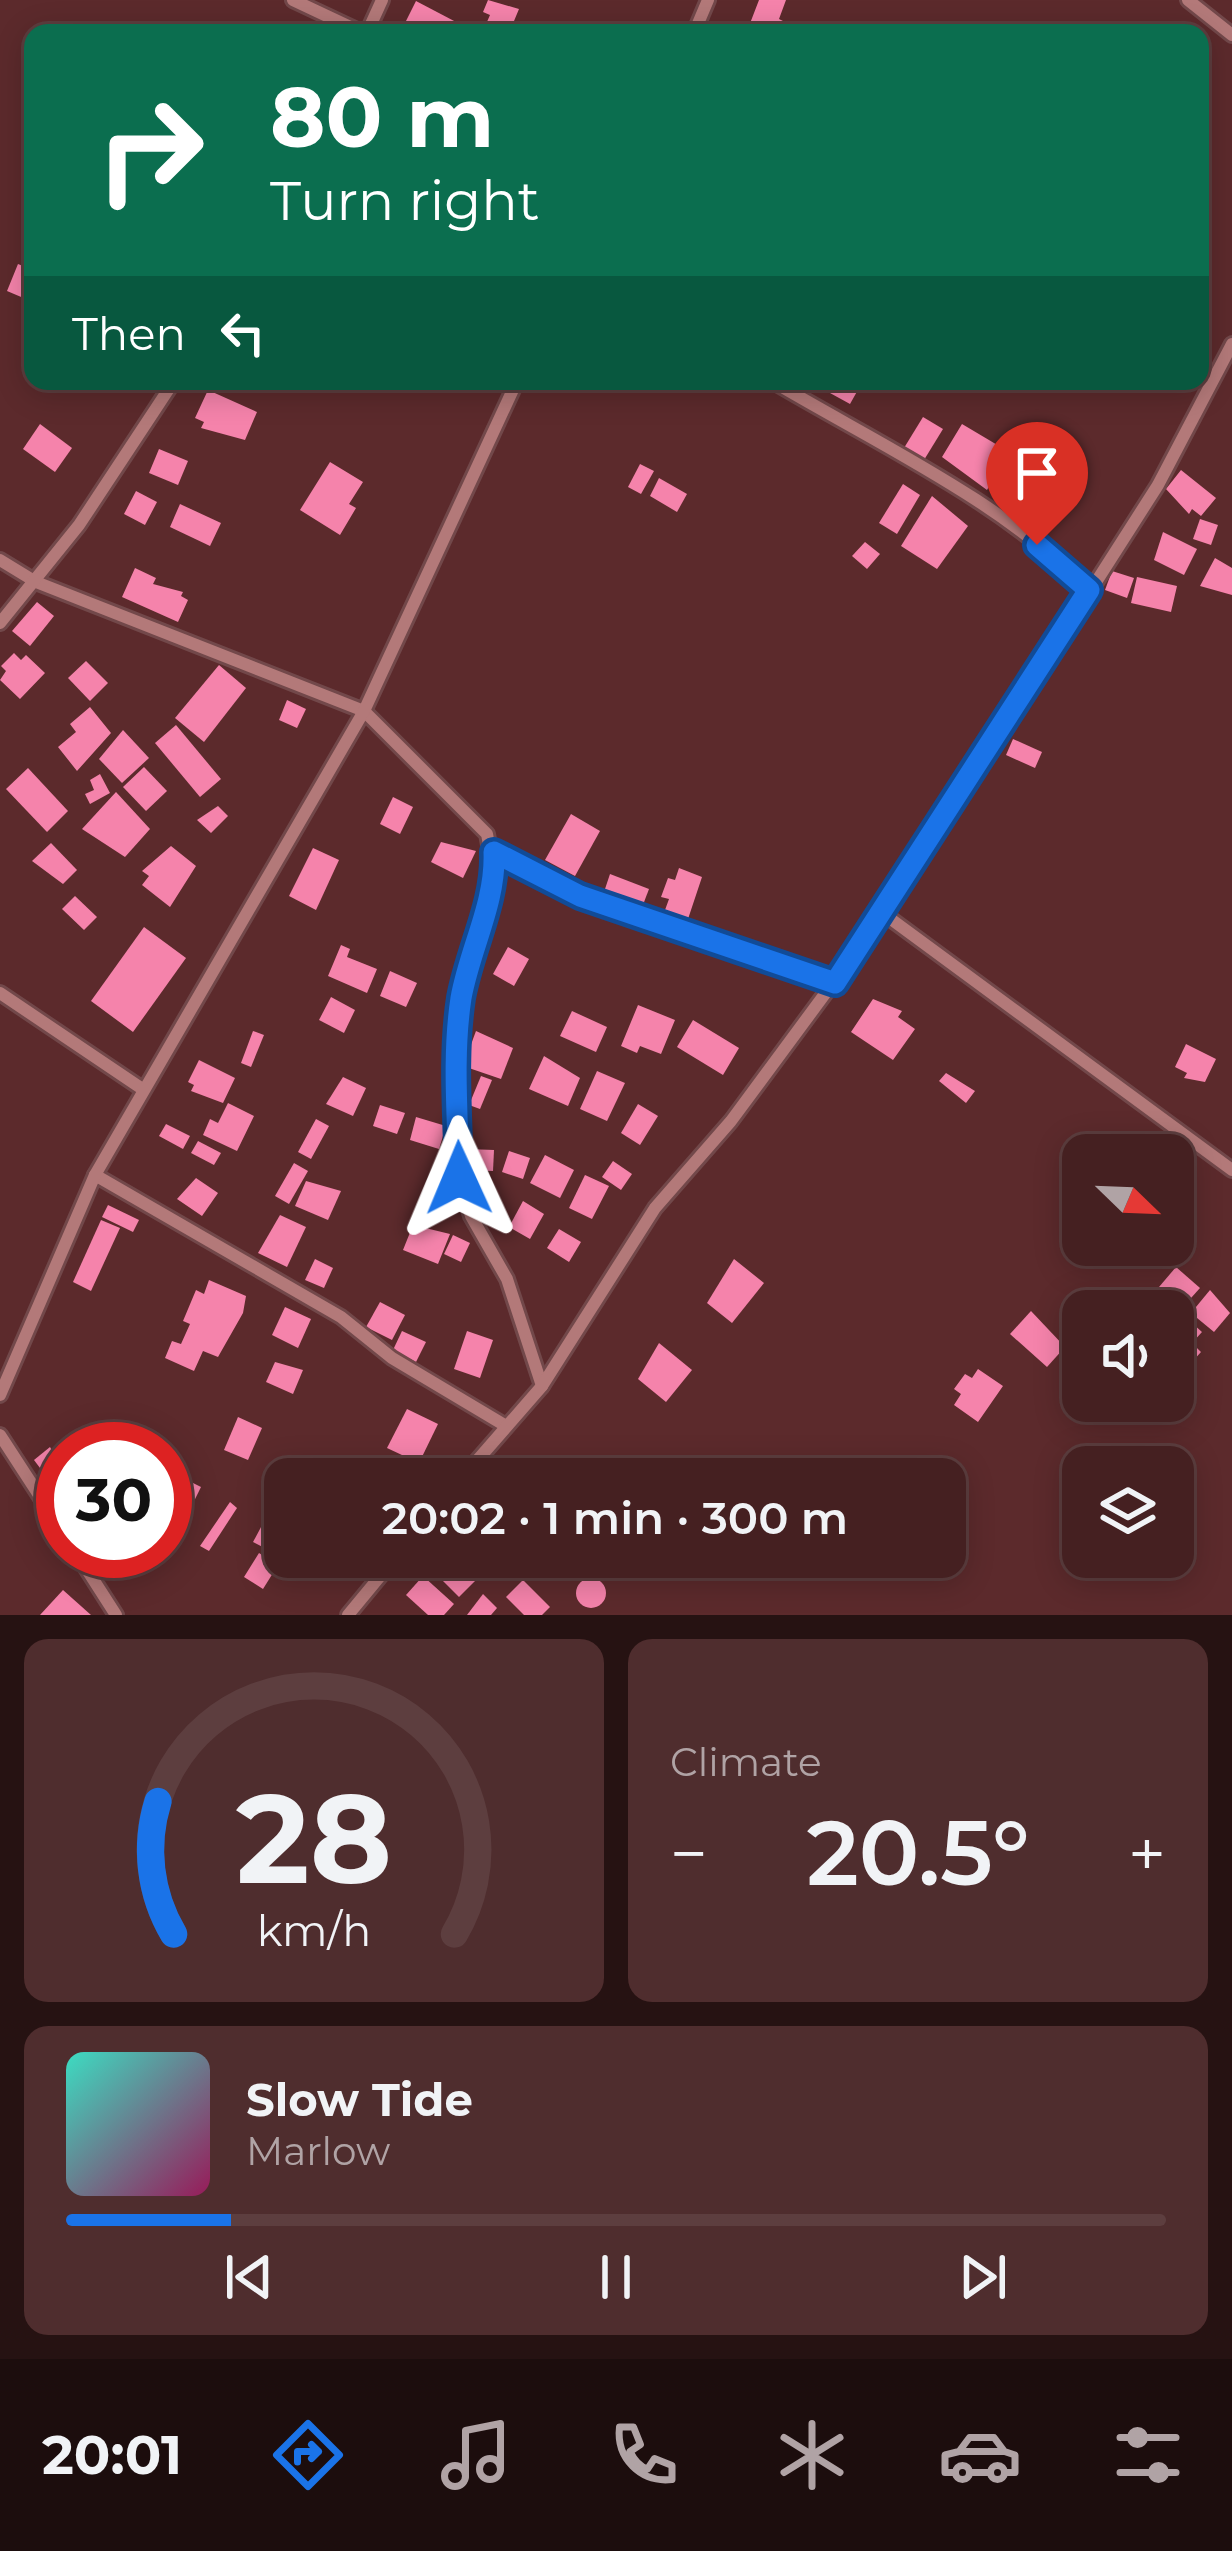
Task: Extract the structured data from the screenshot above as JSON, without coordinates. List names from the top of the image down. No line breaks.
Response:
{"north":"bottom right","page":{"turn":["80 m","Turn right"],"then":"Then","limit":"30","trip":"20:02 · 1 min · 300 m","tile":"Climate","heat":["−","20.5°","+"],"song":["Slow Tide","Marlow"],"tabs":"20:01","gauge":["28","km/h"]}}
